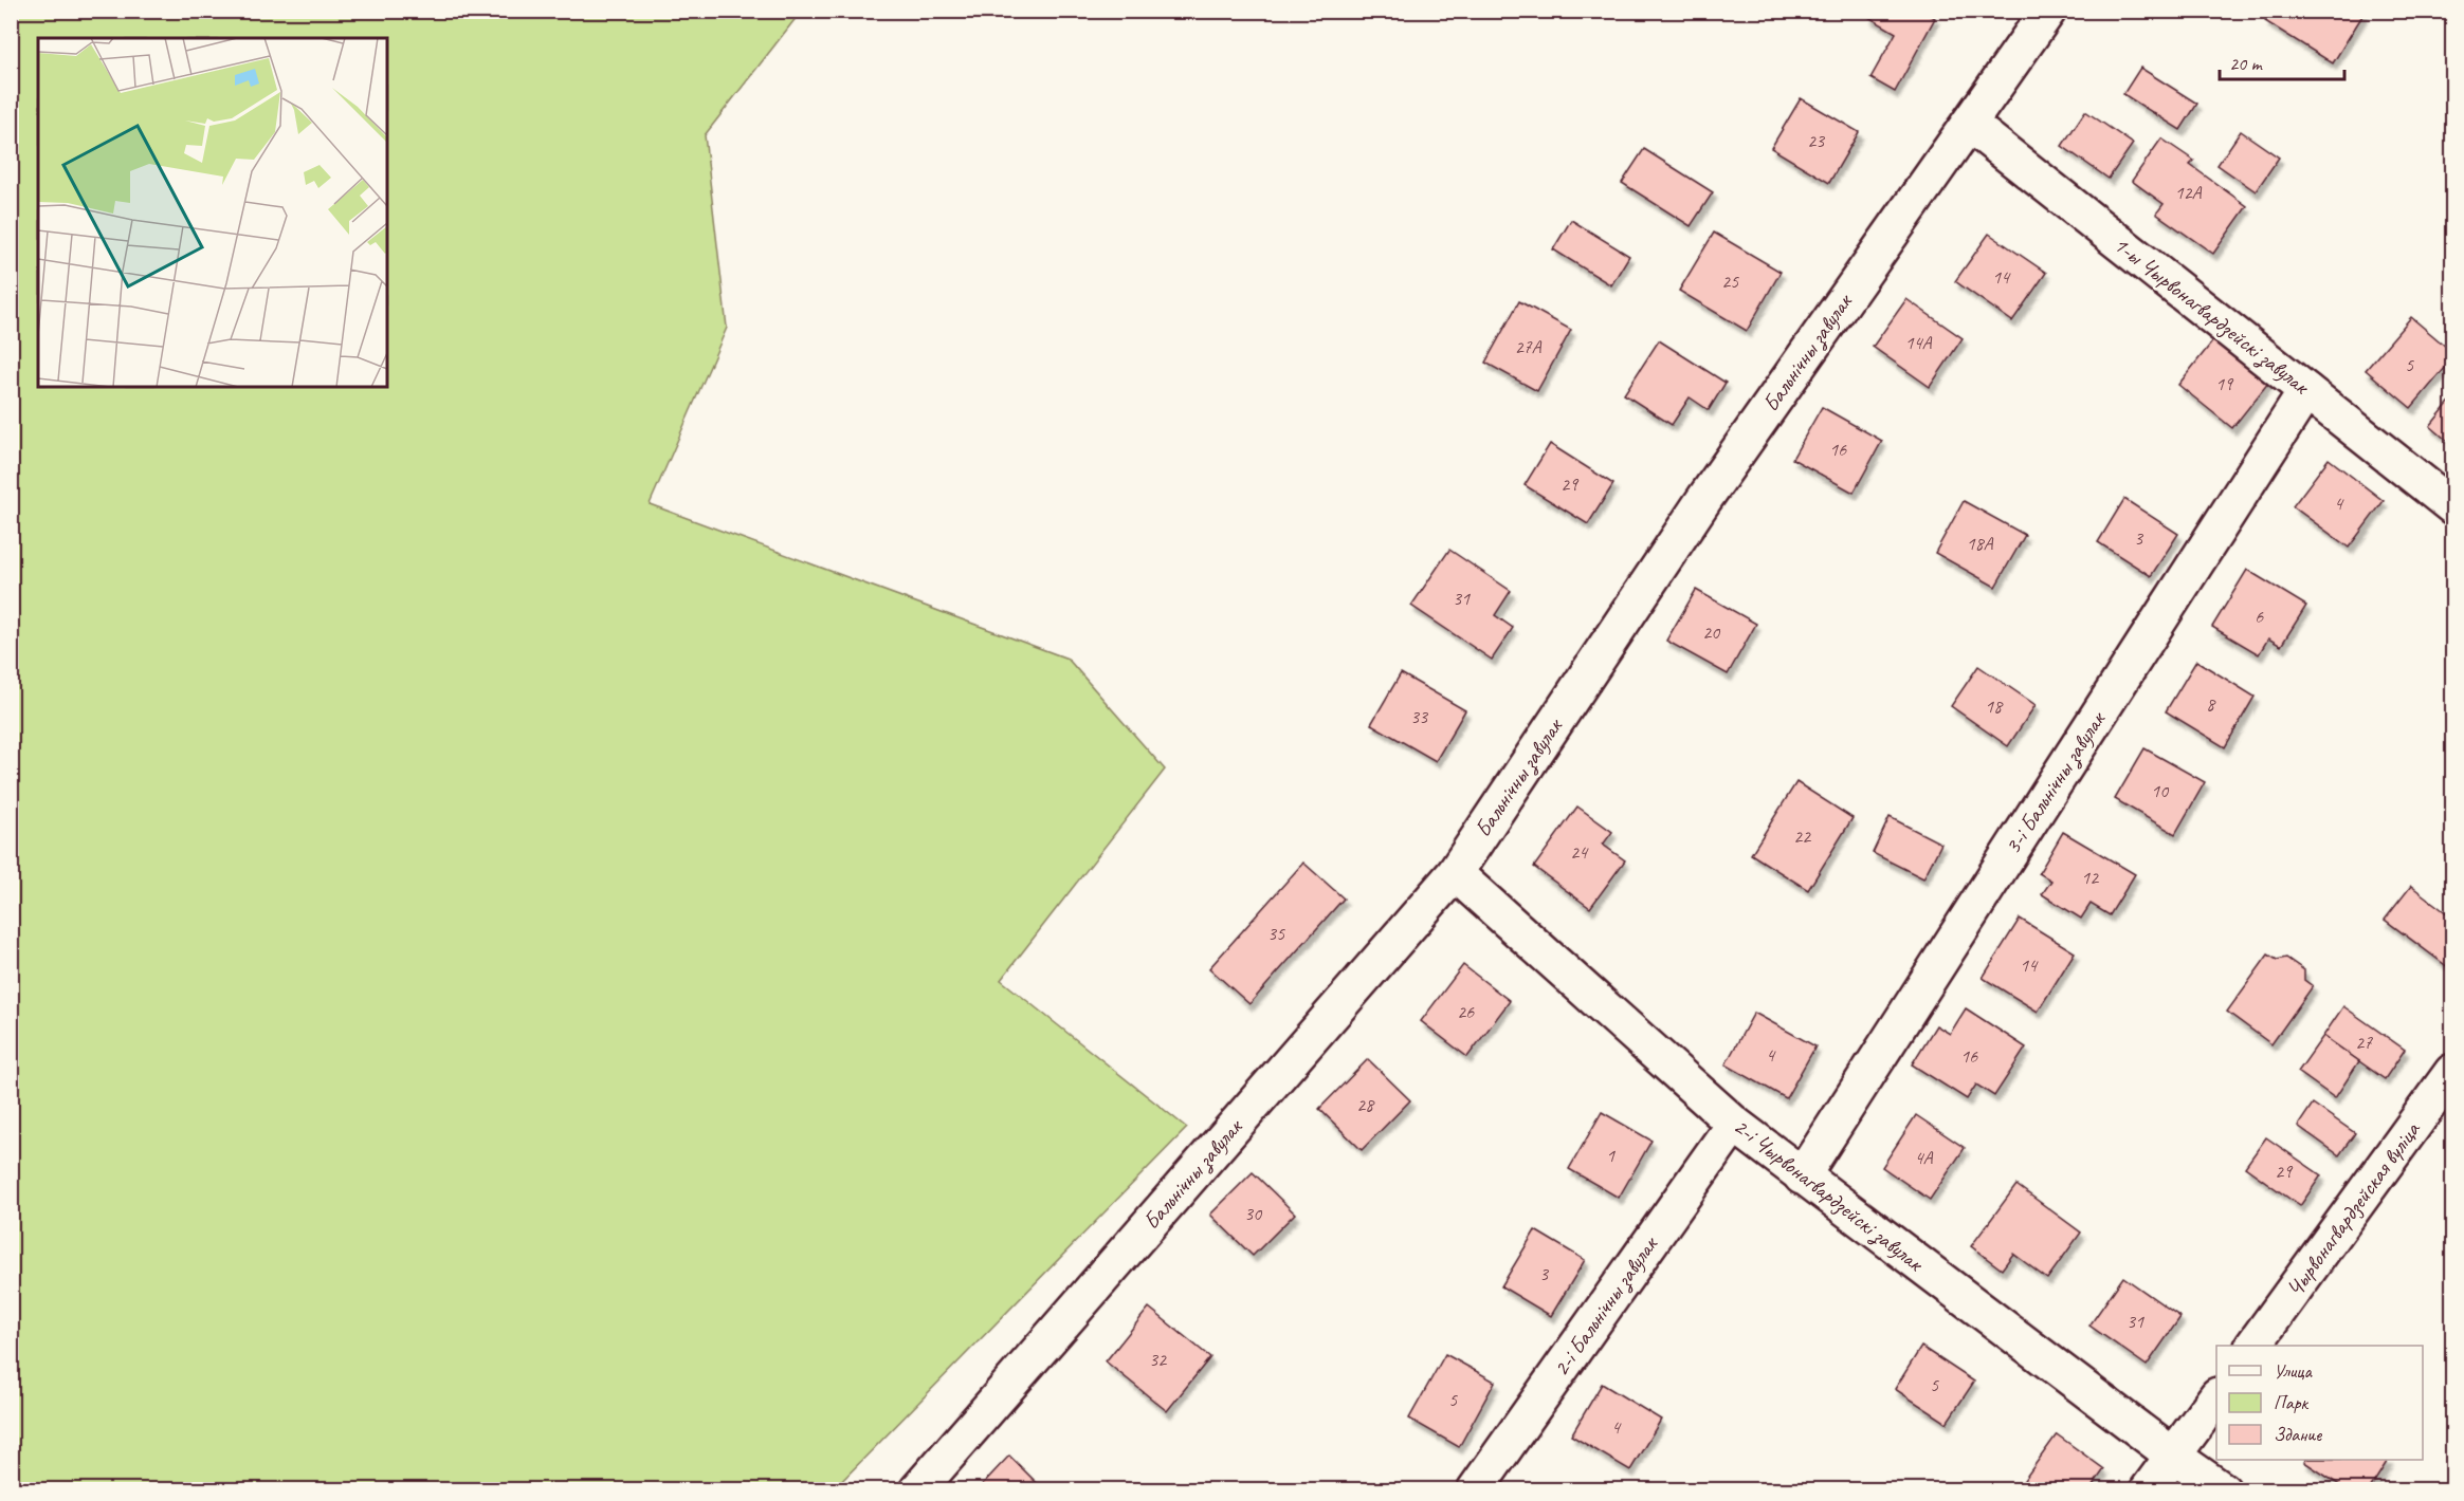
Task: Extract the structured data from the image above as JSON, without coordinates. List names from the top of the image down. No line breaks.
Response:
{"streets":{"street":["1-ы Чырвонагвардзейскі завулак","Бальнічны завулак","3-і Бальнічны завулак","2-і Чырвонагвардзейскі завулак","Чырвонагвардзейская вуліца","2-і Бальнічны завулак"]},"crossings":[["1-ы Чырвонагвардзейскі завулак","Бальнічны завулак"],["1-ы Чырвонагвардзейскі завулак","3-і Бальнічны завулак"],["Бальнічны завулак","2-і Чырвонагвардзейскі завулак"],["3-і Бальнічны завулак","2-і Чырвонагвардзейскі завулак"],["2-і Чырвонагвардзейскі завулак","2-і Бальнічны завулак"]],"house_numbers":["23","12А","14","25","14А","27А","5","19","16","29","4","3","18А","31","6","20","8","18","33","10","22","24","12","35","14","26","27","4","16","28","1","4А","29","30","3","31","32","5","5","4"],"legend":["Улица","Парк","Здание"],"scale_bar":"20 m"}
